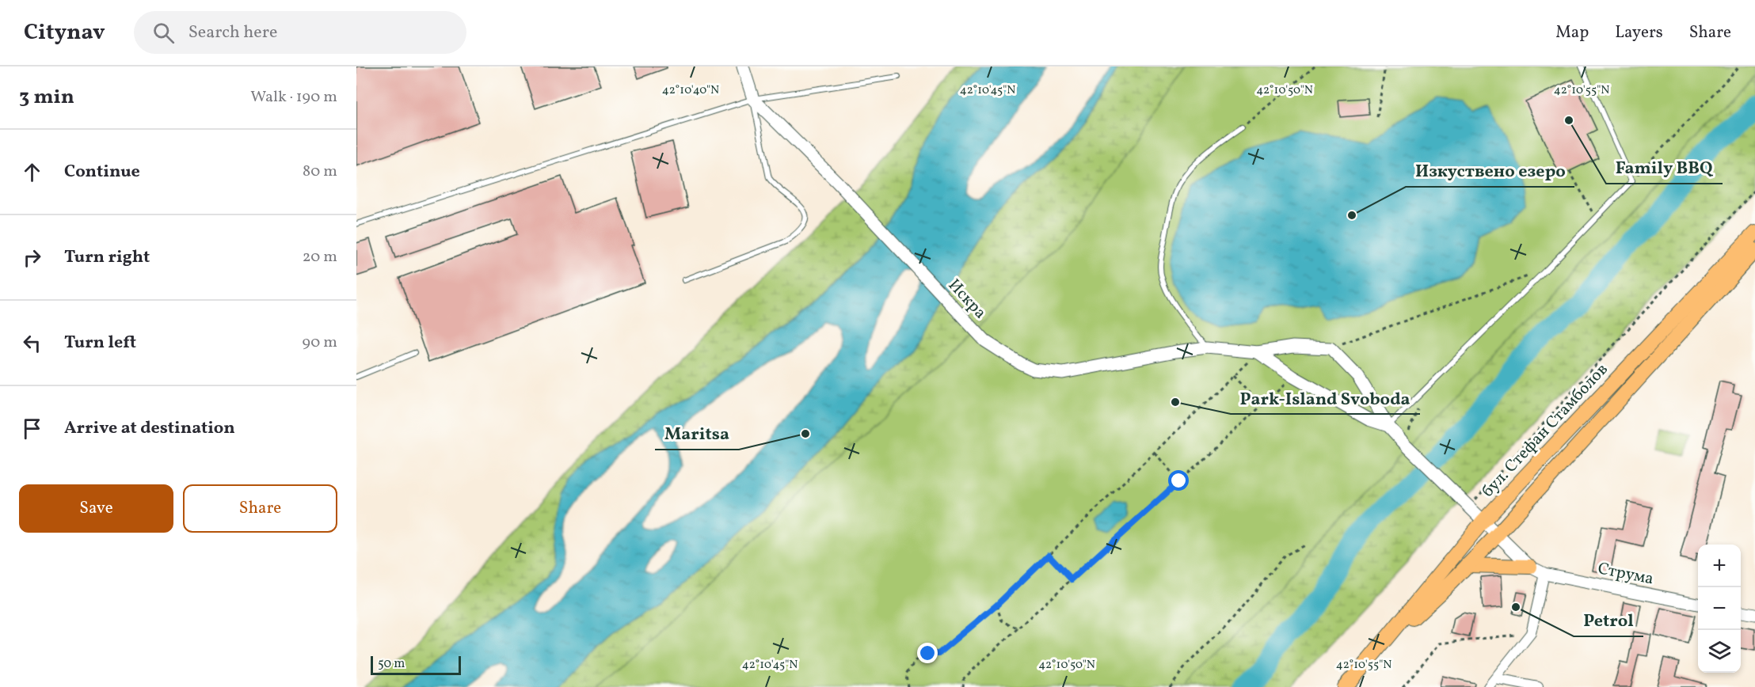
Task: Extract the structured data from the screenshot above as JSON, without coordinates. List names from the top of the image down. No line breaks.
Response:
{"streets":{"main road":["бул. Стефан Стамболов"],"street":["Искра","Струма"]},"crossings":[["бул. Стефан Стамболов","Струма"]],"places":["Family BBQ","Изкуствено езеро","Park-Island Svoboda","Maritsa","Petrol"],"scale_bar":"50 m","page":{"header":"Citynav","search":"Search here","nav":["Map","Layers","Share"],"heading":["3 min","Walk · 190 m"],"list":[["Continue","80 m"],["Turn right","20 m"],["Turn left","90 m"],"Arrive at destination"],"buttons":["Save","Share"],"map_buttons":["+","−"],"scale":"50 m"},"coordinates":["42°10'40\"N","42°10'45\"N","42°10'50\"N","42°10'55\"N"]}
